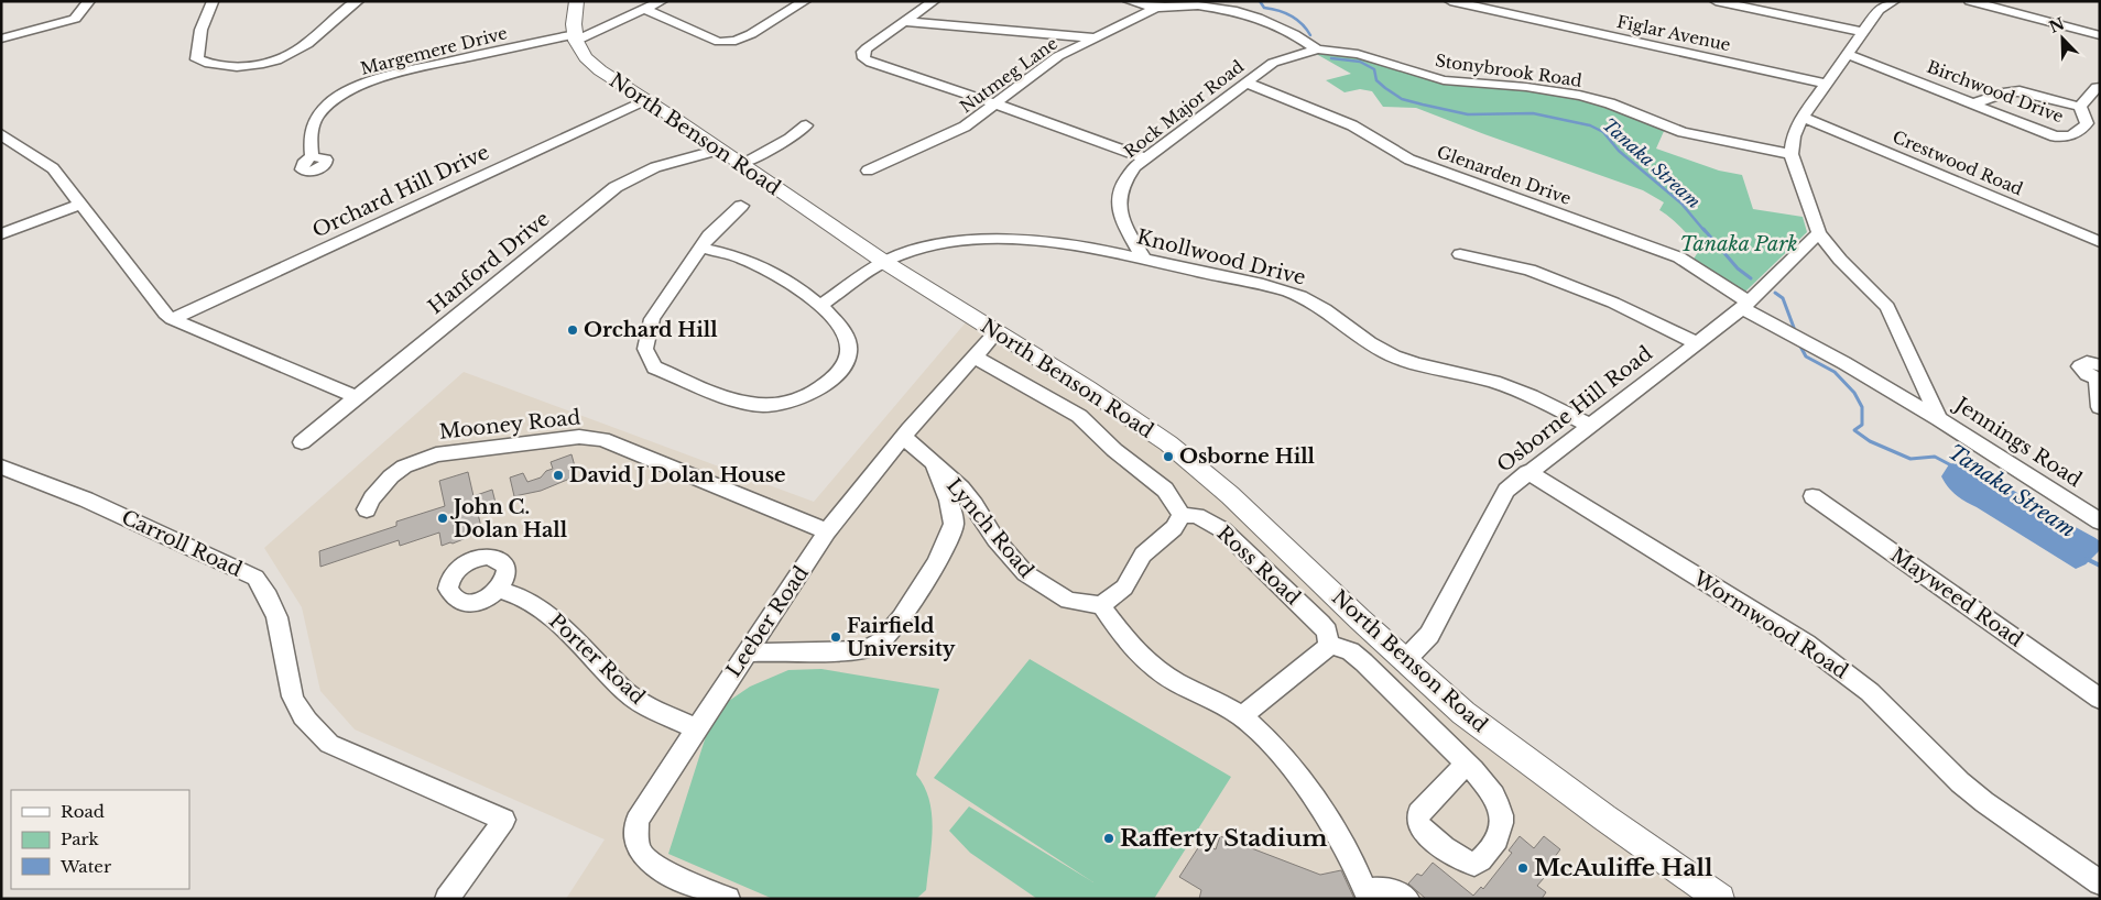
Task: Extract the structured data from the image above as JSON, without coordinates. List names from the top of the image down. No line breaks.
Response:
{"streets":{"main road":["North Benson Road"],"street":["Figlar Avenue","Margemere Drive","Stonybrook Road","Nutmeg Lane","Birchwood Drive","Rock Major Road","Crestwood Road","Glenarden Drive","Orchard Hill Drive","Knollwood Drive","Hanford Drive","Osborne Hill Road","Mooney Road","Jennings Road","Lynch Road","Carroll Road","Ross Road","Mayweed Road","Leeber Road","Wormwood Road","Porter Road"]},"crossings":[["Margemere Drive","North Benson Road"],["Stonybrook Road","Nutmeg Lane"],["Stonybrook Road","Rock Major Road"],["Stonybrook Road","Jennings Road"],["Rock Major Road","Glenarden Drive"],["Rock Major Road","Knollwood Drive"],["North Benson Road","Orchard Hill Drive"],["North Benson Road","Knollwood Drive"],["North Benson Road","Hanford Drive"],["North Benson Road","Osborne Hill Road"],["North Benson Road","Leeber Road"],["Glenarden Drive","Osborne Hill Road"],["Glenarden Drive","Jennings Road"],["Knollwood Drive","Osborne Hill Road"],["Osborne Hill Road","Jennings Road"],["Osborne Hill Road","Wormwood Road"],["Mooney Road","Leeber Road"],["Lynch Road","Leeber Road"],["Leeber Road","Porter Road"]],"water":["Tanaka Stream"],"parks":["Tanaka Park"],"places":["Orchard Hill","Osborne Hill","David J Dolan House","John C. Dolan Hall","Fairfield University","Rafferty Stadium","McAuliffe Hall"],"legend":["Road","Park","Water"],"north":"top left"}
